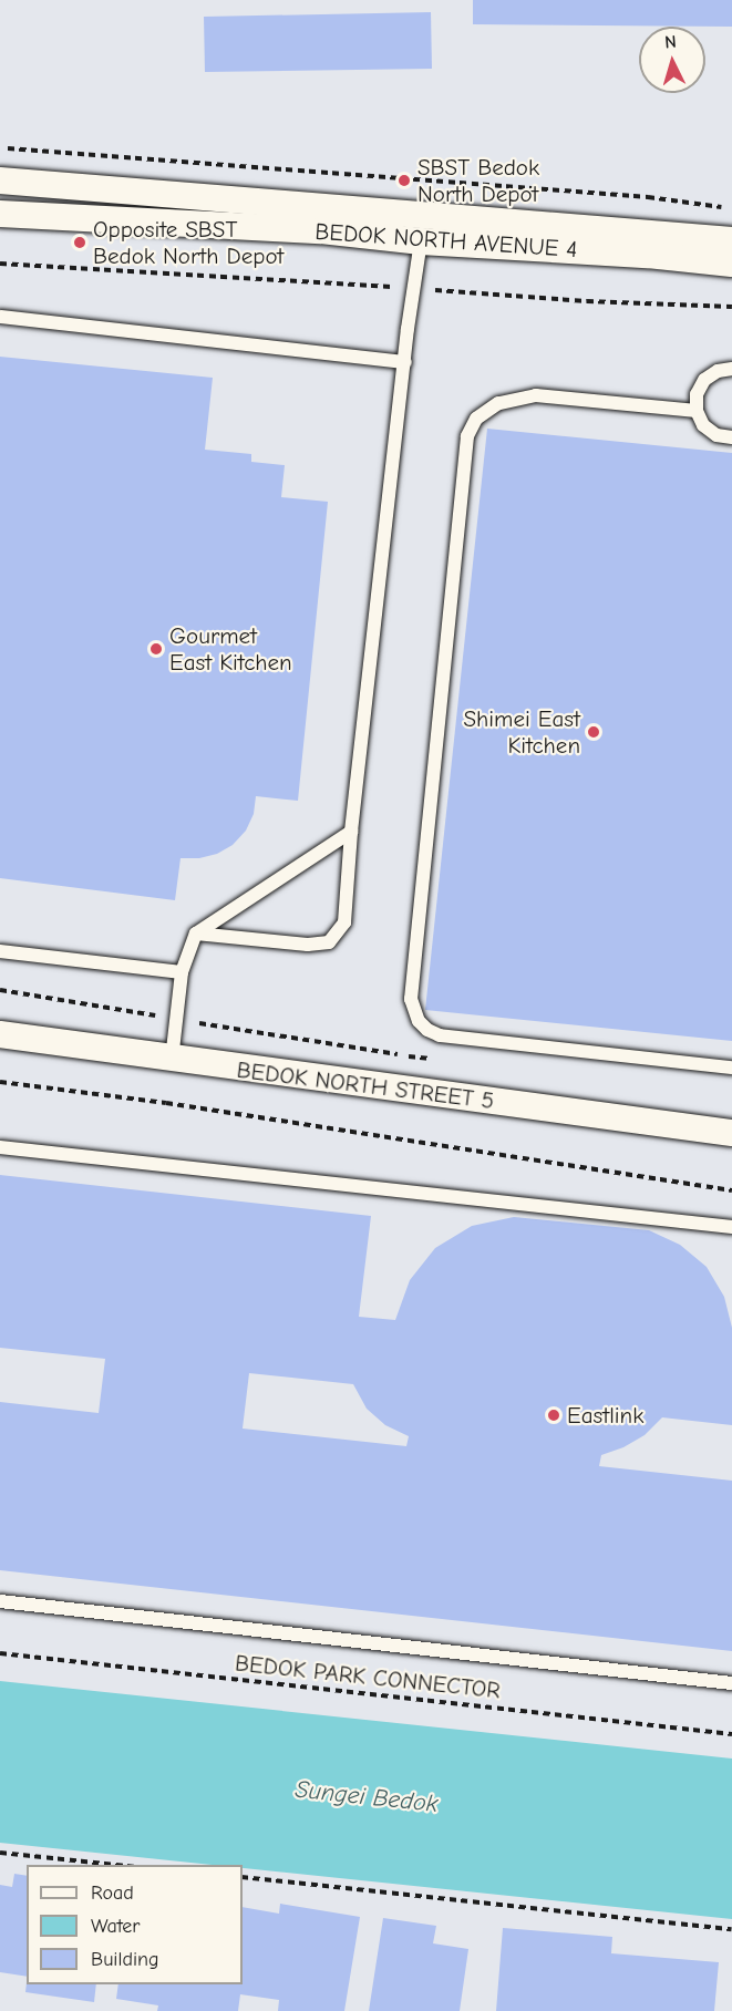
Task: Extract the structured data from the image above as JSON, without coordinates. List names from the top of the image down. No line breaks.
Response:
{"streets":{"street":["BEDOK NORTH AVENUE 4","BEDOK NORTH STREET 5"],"path":["BEDOK PARK CONNECTOR"]},"water":["Sungei Bedok"],"places":["SBST Bedok North Depot","Opposite SBST Bedok North Depot","Gourmet East Kitchen","Shimei East Kitchen","Eastlink"],"legend":["Road","Water","Building"],"north":"top"}
